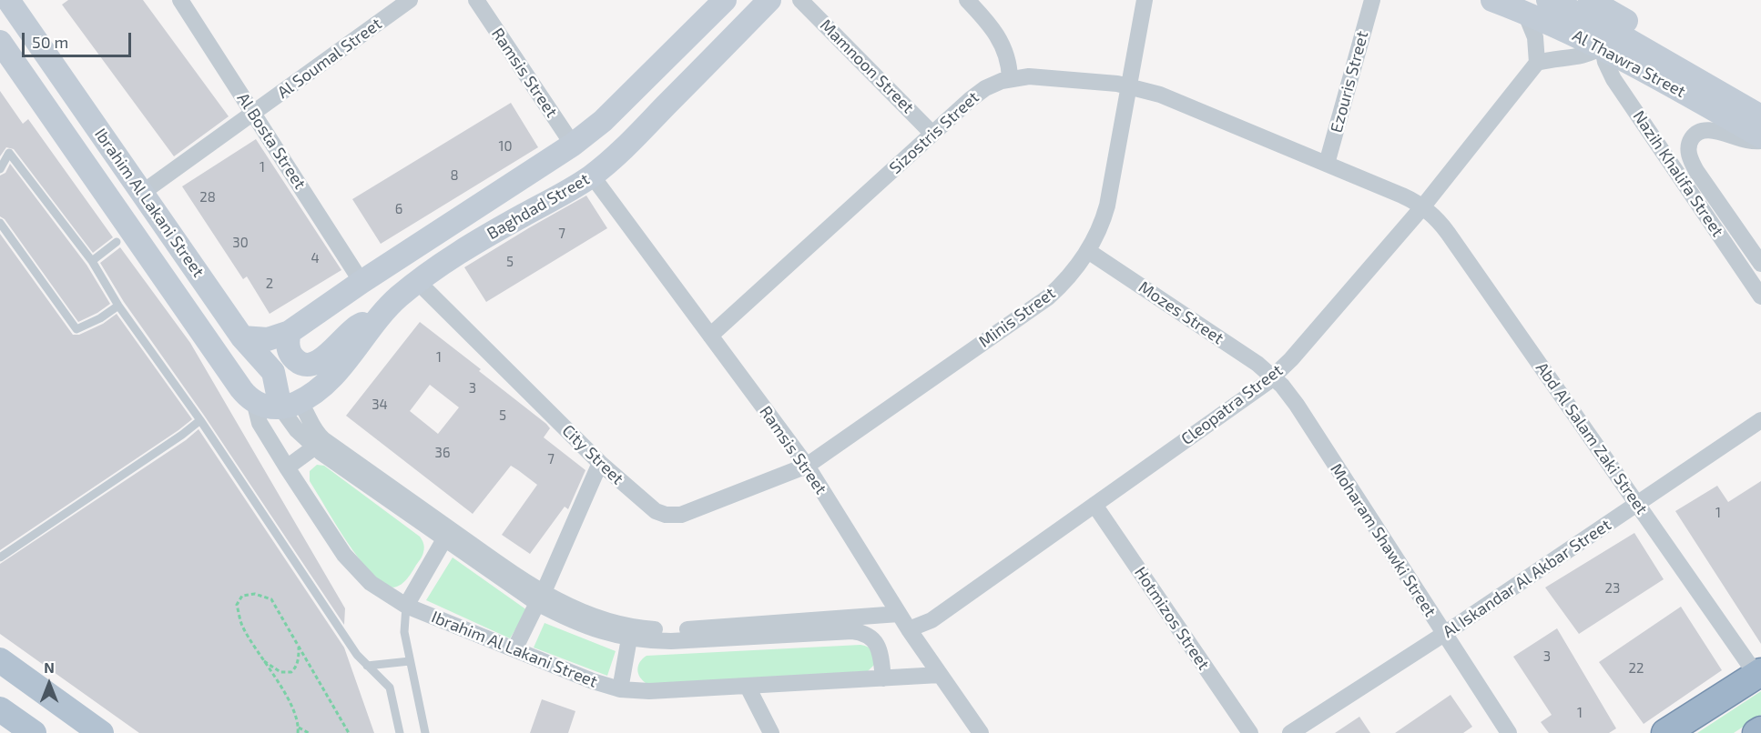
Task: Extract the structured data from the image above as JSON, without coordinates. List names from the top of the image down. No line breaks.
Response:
{"streets":{"main road":["Al Thawra Street","Ibrahim Al Lakani Street","Baghdad Street"],"street":["Al Soumal Street","Mamnoon Street","Ramsis Street","Ezouris Street","Sizostris Street","Al Bosta Street","Nazih Khalifa Street","Mozes Street","Minis Street","Cleopatra Street","Abd Al Salam Zaki Street","City Street","Moharam Shawki Street","Al Iskandar Al Akbar Street","Hotmizos Street"]},"crossings":[["Al Soumal Street","Al Bosta Street"],["Al Soumal Street","Ibrahim Al Lakani Street"],["Al Thawra Street","Nazih Khalifa Street"],["Mamnoon Street","Sizostris Street"],["Ramsis Street","Sizostris Street"],["Ramsis Street","Ibrahim Al Lakani Street"],["Ramsis Street","Baghdad Street"],["Ramsis Street","Minis Street"],["Ramsis Street","Cleopatra Street"],["Ramsis Street","City Street"],["Ezouris Street","Sizostris Street"],["Sizostris Street","Minis Street"],["Sizostris Street","Cleopatra Street"],["Sizostris Street","Abd Al Salam Zaki Street"],["Al Bosta Street","Baghdad Street"],["Ibrahim Al Lakani Street","Baghdad Street"],["Baghdad Street","City Street"],["Mozes Street","Minis Street"],["Mozes Street","Cleopatra Street"],["Mozes Street","Moharam Shawki Street"],["Minis Street","City Street"],["Cleopatra Street","Abd Al Salam Zaki Street"],["Cleopatra Street","Moharam Shawki Street"],["Cleopatra Street","Hotmizos Street"],["Abd Al Salam Zaki Street","Al Iskandar Al Akbar Street"],["Moharam Shawki Street","Al Iskandar Al Akbar Street"]],"house_numbers":["10","1","8","28","6","7","30","4","5","2","1","3","34","5","36","7","1","23","3","22","1"],"scale_bar":"50 m","north":"top"}
